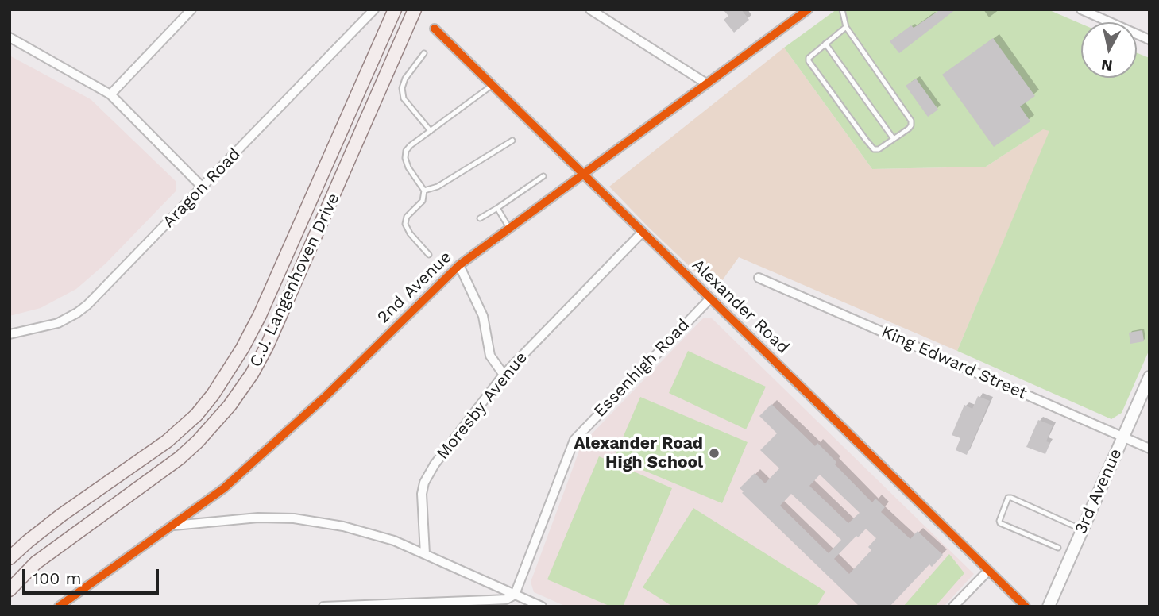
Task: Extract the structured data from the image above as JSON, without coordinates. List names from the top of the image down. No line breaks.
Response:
{"streets":{"main road":["C.J. Langenhoven Drive"],"street":["Aragon Road","2nd Avenue","Alexander Road","King Edward Street","Essenhigh Road","Moresby Avenue","3rd Avenue"]},"crossings":[["2nd Avenue","Alexander Road"],["Alexander Road","Essenhigh Road"],["Alexander Road","Moresby Avenue"],["King Edward Street","3rd Avenue"]],"places":["Alexander Road High School"],"scale_bar":"100 m","north":"bottom"}
